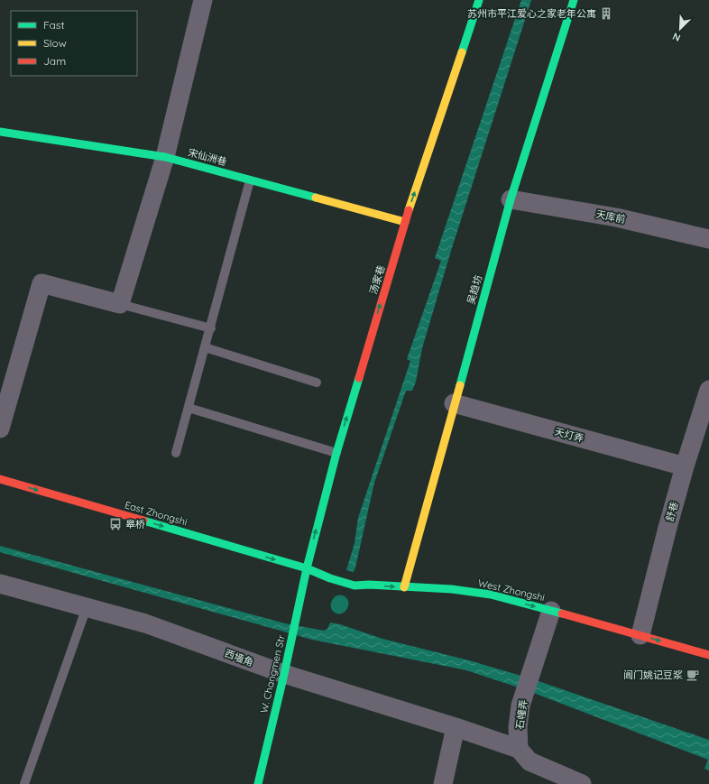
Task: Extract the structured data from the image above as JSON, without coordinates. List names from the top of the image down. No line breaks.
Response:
{"streets":{"street":["宋仙洲巷","天库前","汤家巷","吴趋坊","天灯弄","舒巷","East Zhongshi","West Zhongshi","西墙角","W. Changmen Str","石幢弄"]},"crossings":[["宋仙洲巷","汤家巷"],["天库前","吴趋坊"],["汤家巷","East Zhongshi"],["汤家巷","West Zhongshi"],["汤家巷","W. Changmen Str"],["吴趋坊","天灯弄"],["吴趋坊","West Zhongshi"],["天灯弄","舒巷"],["舒巷","West Zhongshi"],["East Zhongshi","West Zhongshi"],["East Zhongshi","W. Changmen Str"],["West Zhongshi","W. Changmen Str"],["West Zhongshi","石幢弄"],["西墙角","W. Changmen Str"],["西墙角","石幢弄"]],"one_way":["汤家巷","East Zhongshi","West Zhongshi"],"places":{"building":["苏州市平江爱心之家老年公寓"],"bus stop":["皋桥"],"cafe":["阊门姚记豆浆"]},"legend":["Fast","Slow","Jam"],"north":"bottom left"}
